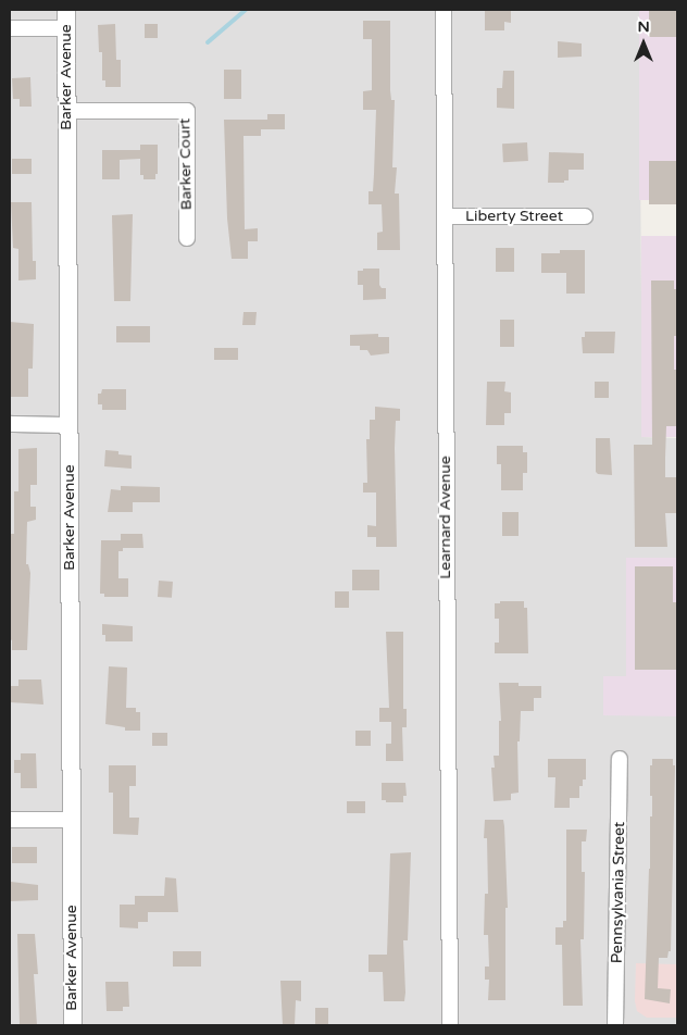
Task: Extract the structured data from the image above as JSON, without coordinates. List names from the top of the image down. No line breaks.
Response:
{"streets":{"street":["Barker Avenue","Barker Court","Liberty Street","Learnard Avenue","Pennsylvania Street"]},"crossings":[["Barker Avenue","Barker Court"],["Liberty Street","Learnard Avenue"]],"north":"top"}
